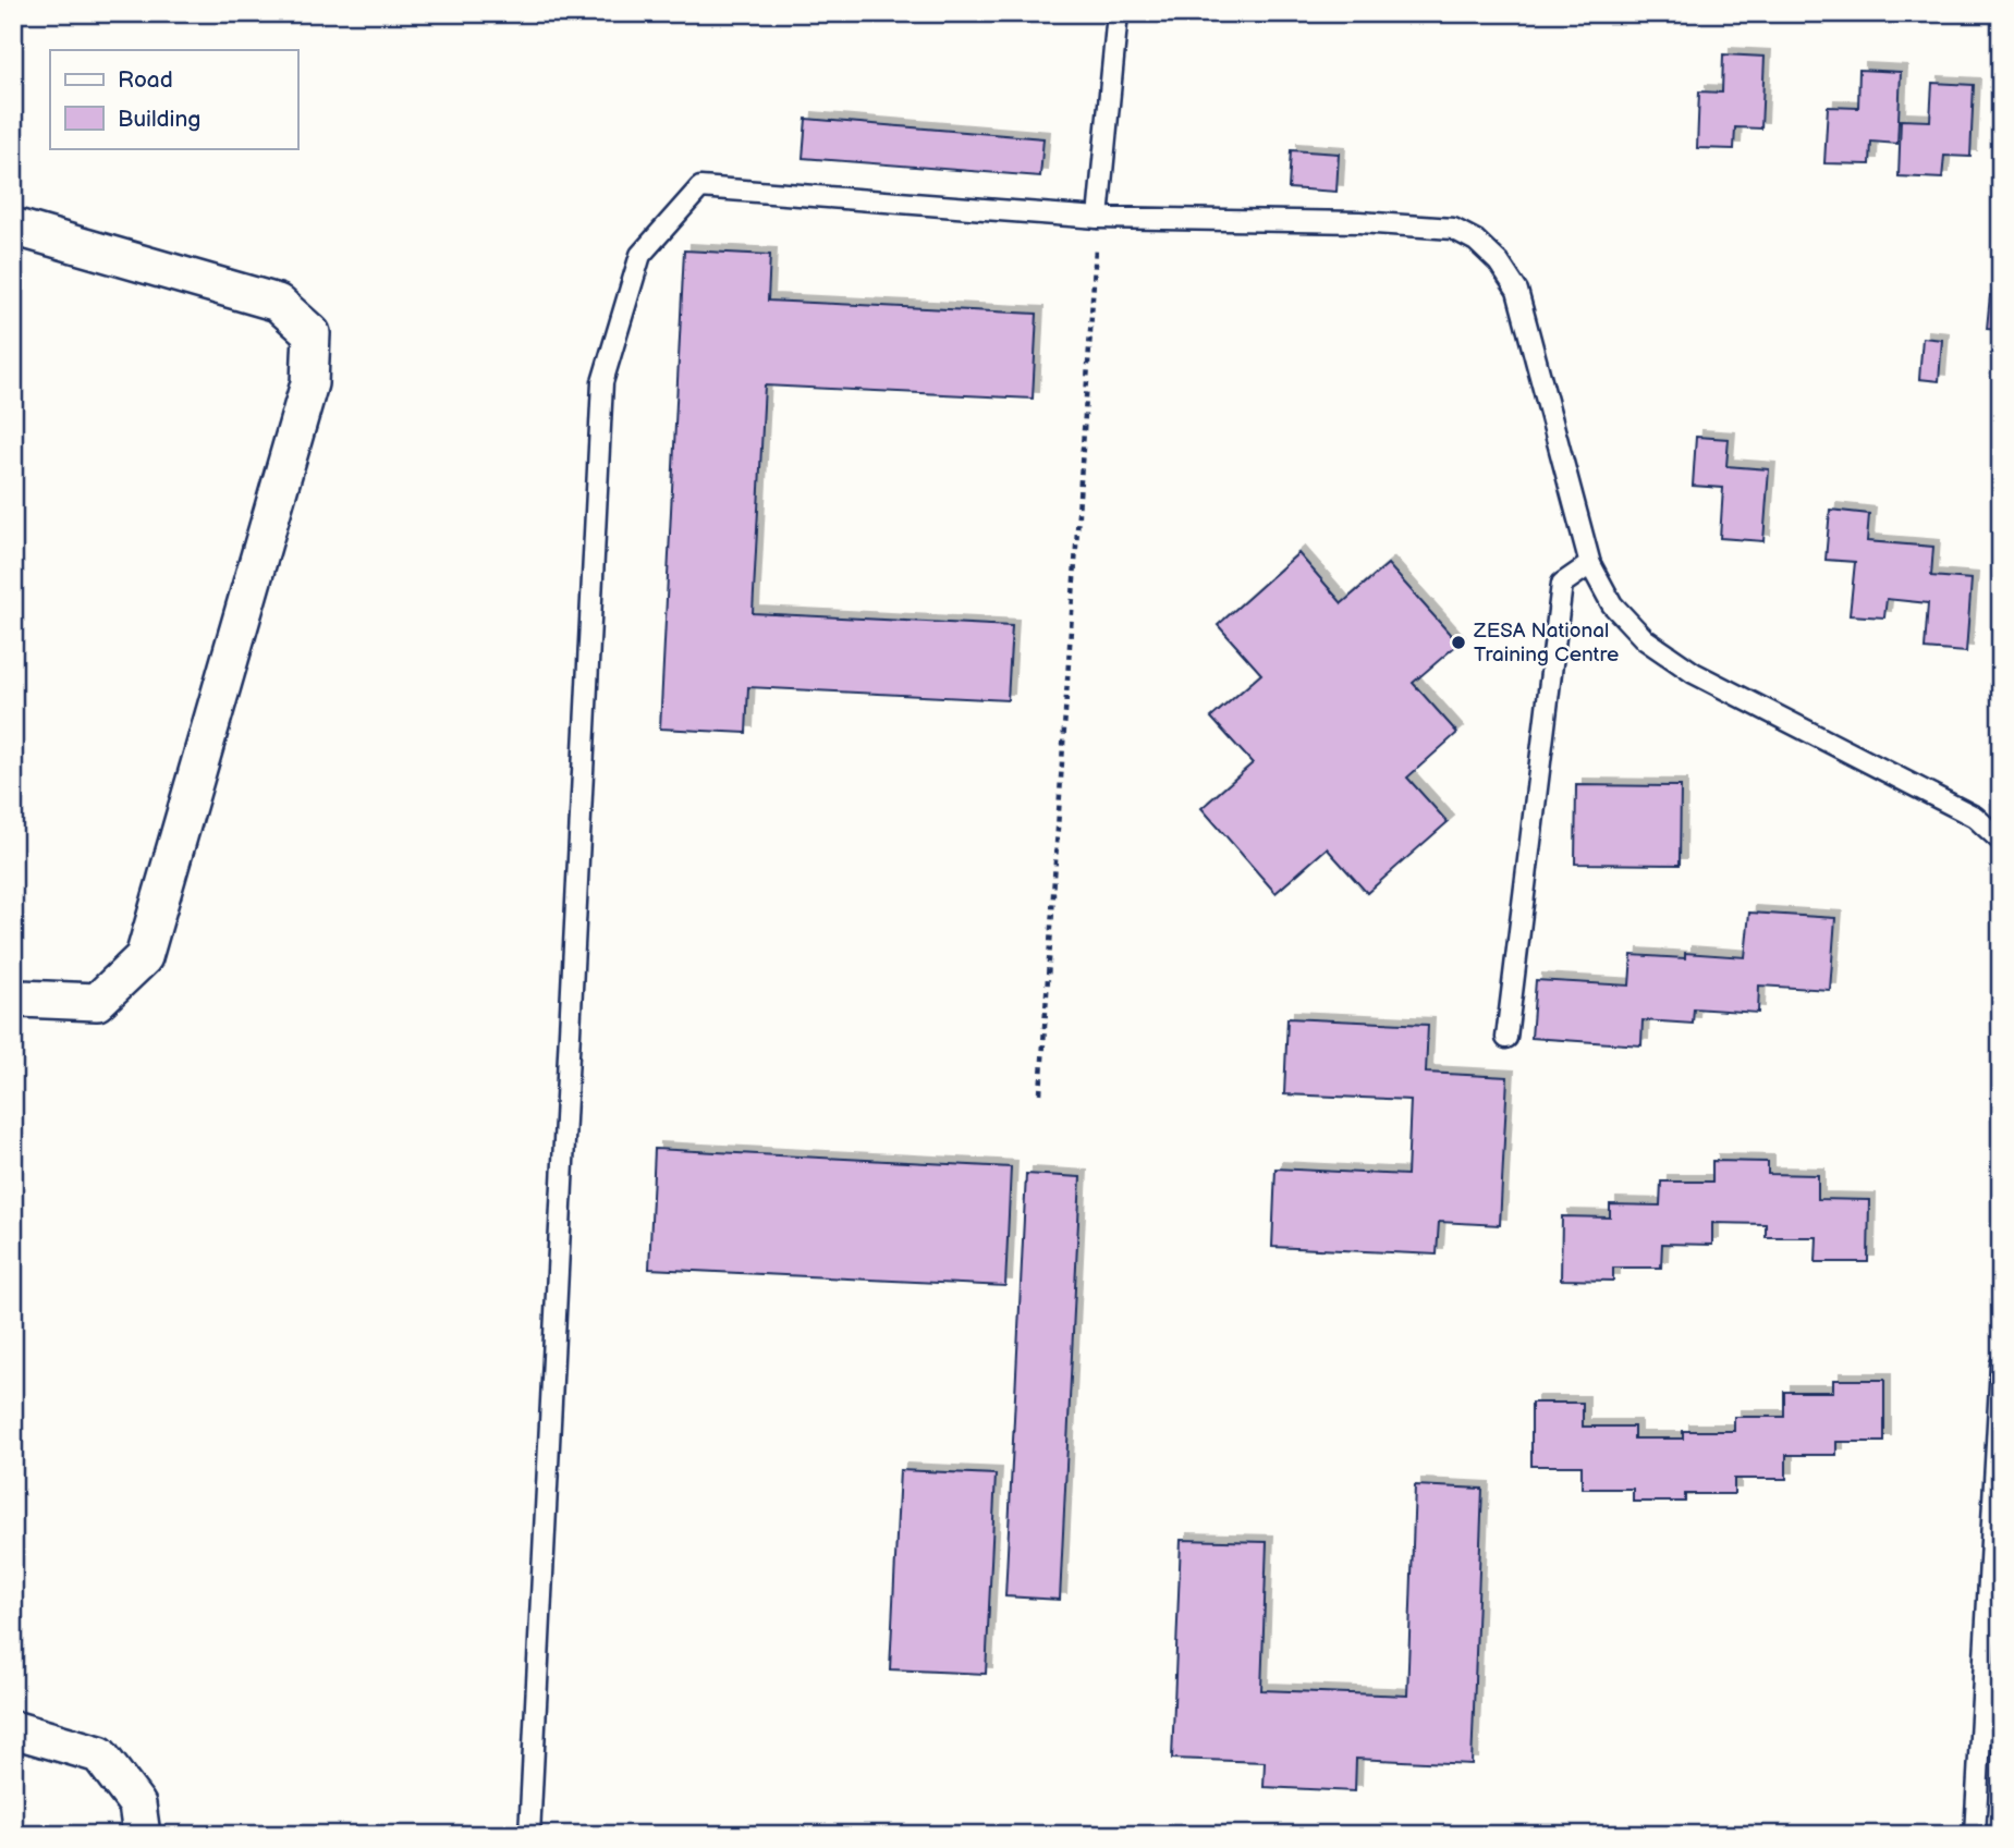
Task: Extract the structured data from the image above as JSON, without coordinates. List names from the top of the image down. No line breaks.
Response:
{"places":["ZESA National Training Centre"],"legend":["Road","Building"]}
